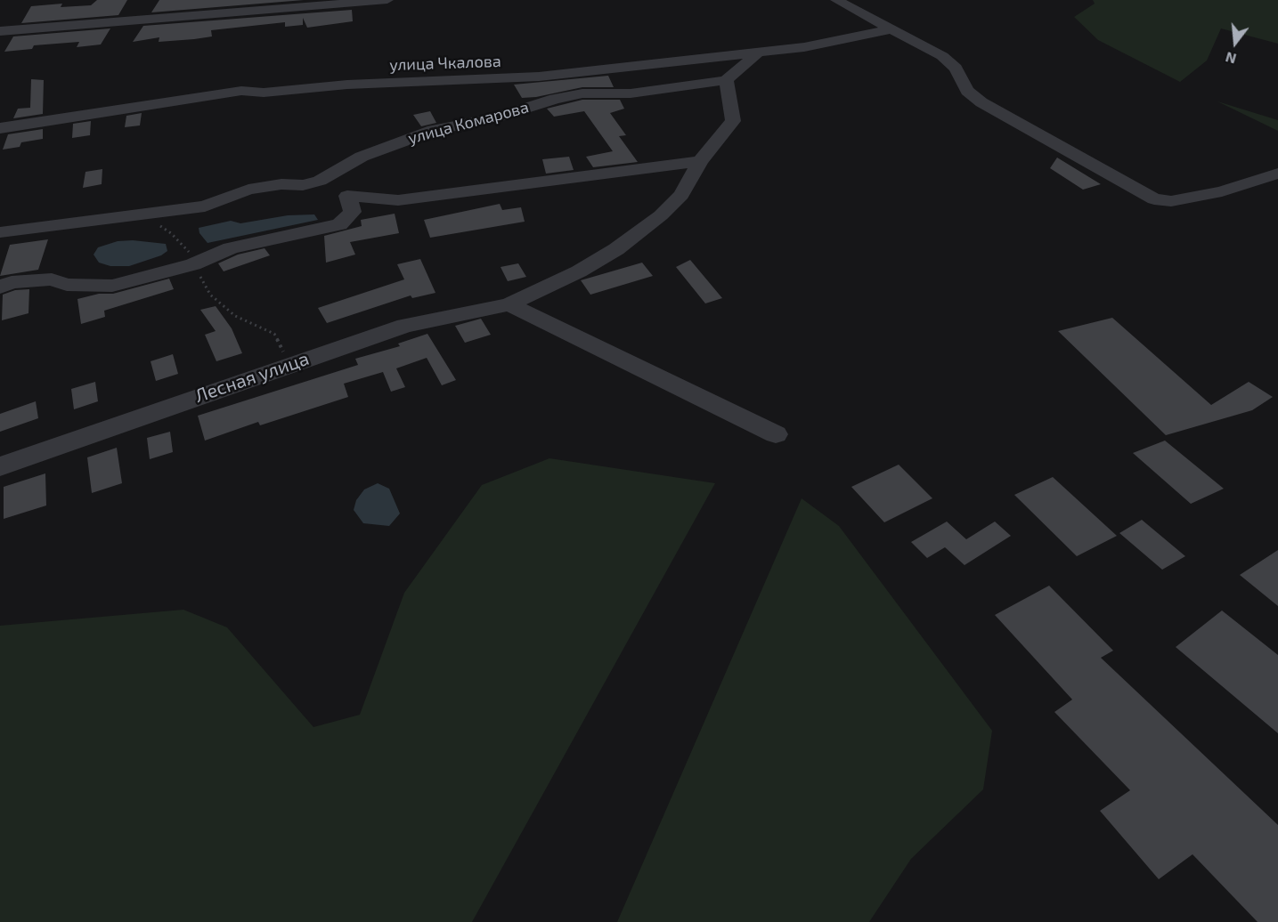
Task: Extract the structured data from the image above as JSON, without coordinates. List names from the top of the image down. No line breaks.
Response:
{"streets":{"street":["улица Чкалова","улица Комарова","Лесная улица"]},"crossings":[["улица Комарова","Лесная улица"]],"north":"bottom"}
